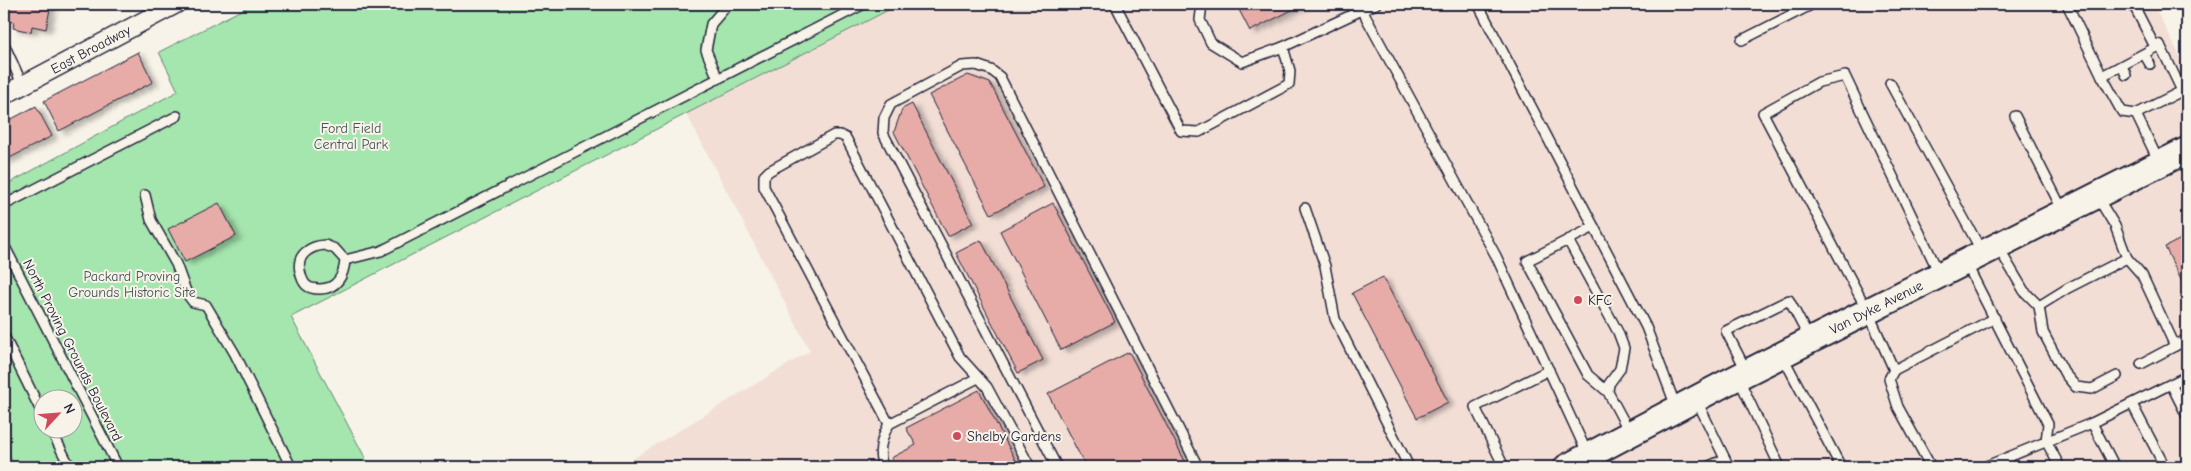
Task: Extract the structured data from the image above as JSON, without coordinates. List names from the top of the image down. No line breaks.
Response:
{"streets":{"main road":["Van Dyke Avenue"],"street":["East Broadway"],"lane":["North Proving Grounds Boulevard"]},"parks":["Ford Field Central Park","Packard Proving Grounds Historic Site"],"places":["KFC","Shelby Gardens"],"north":"top right"}
